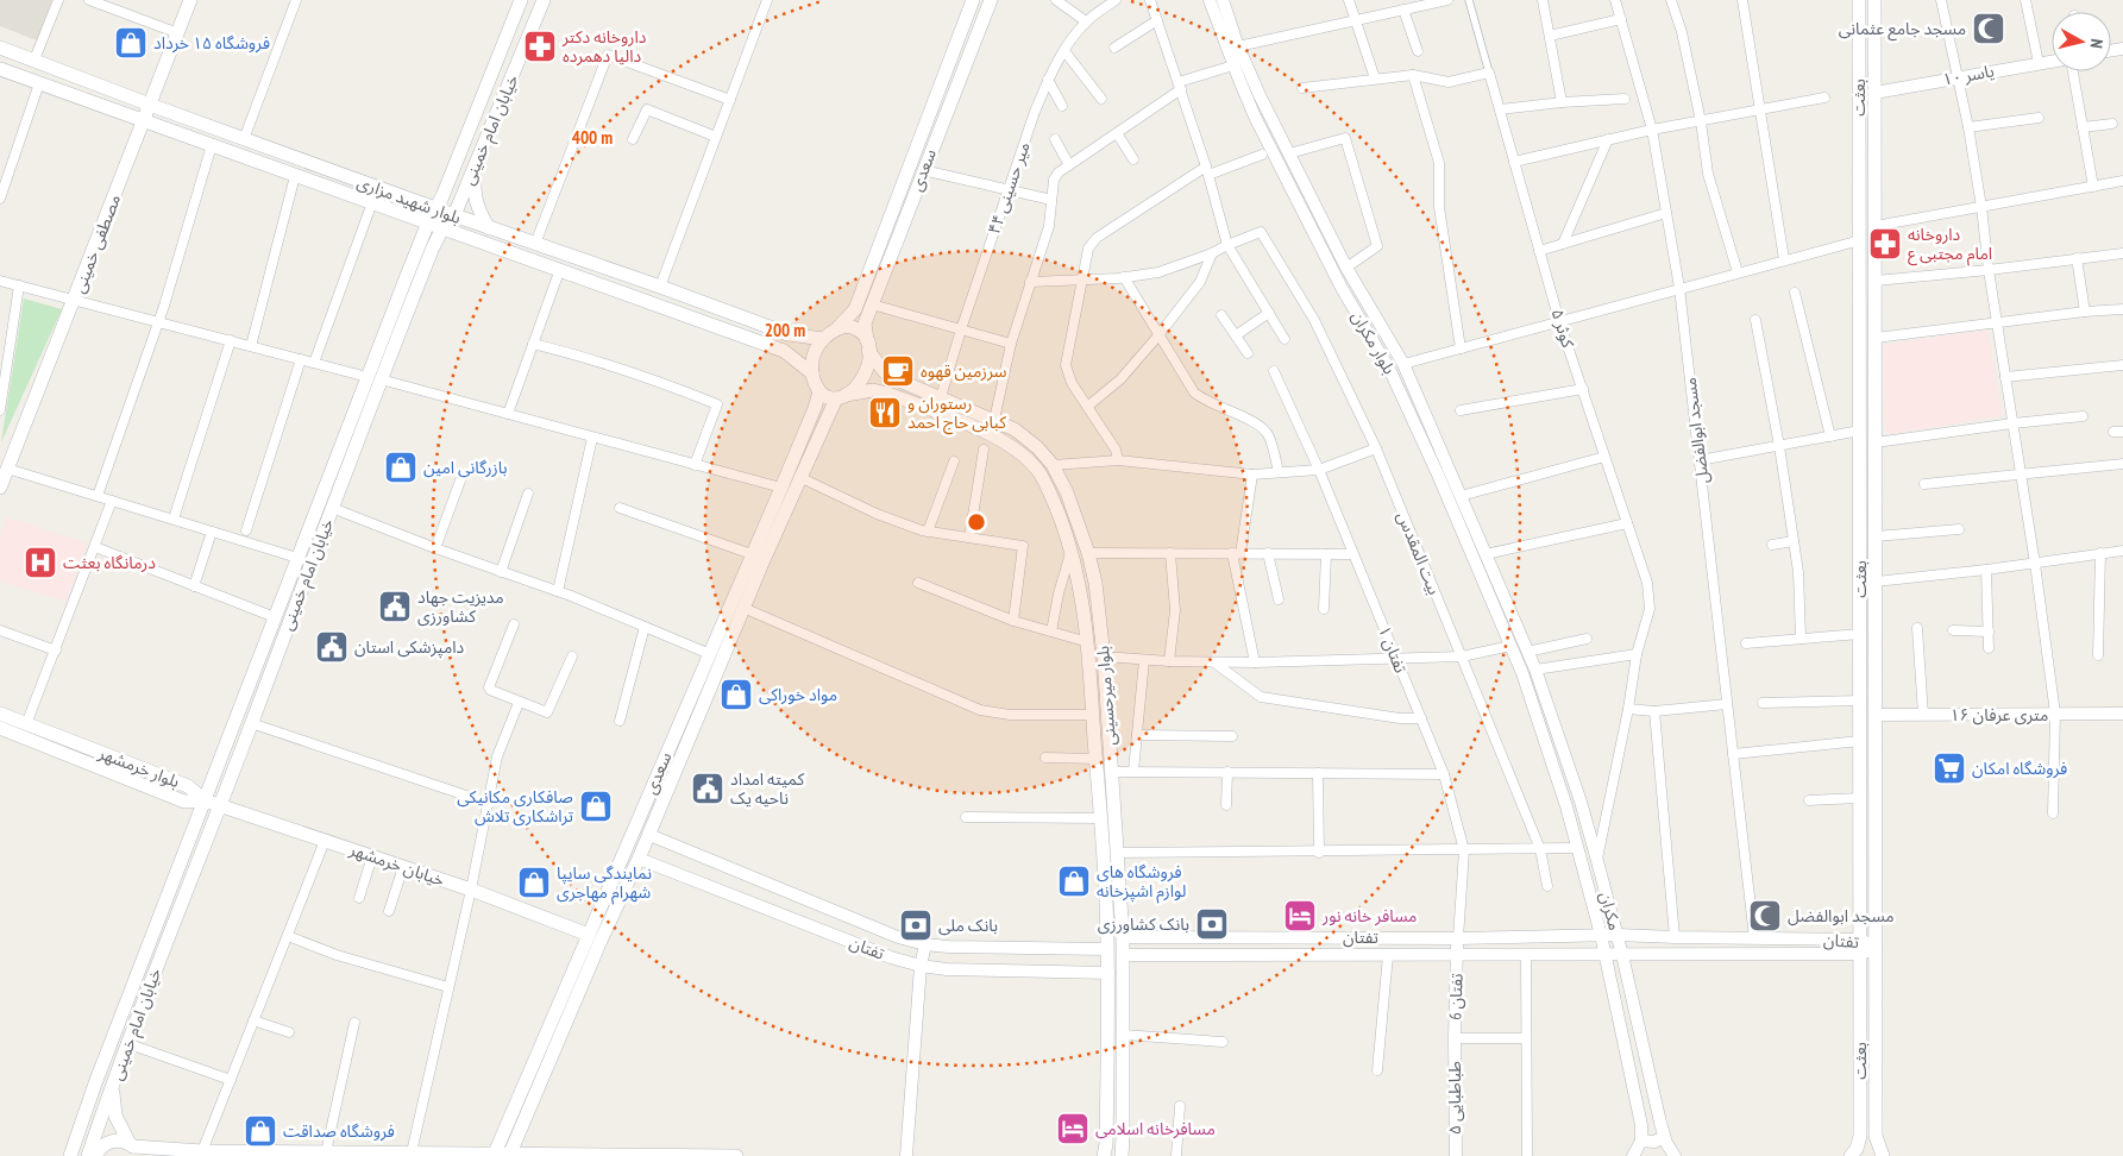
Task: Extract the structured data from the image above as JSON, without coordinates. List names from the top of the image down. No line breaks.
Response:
{"streets":{"main road":["بعثت","خیابان امام خمینی","سعدی","بلوار شهید مزاری","مصطفی خمینی","بلوار میرحسینی","بلوار خرمشهر","خیابان خرمشهر"],"street":["یاسر ۱۰","میر حسینی ۴۴","کوثر ۵","بلوار مکران","مسجد ابوالفضل","بیت المقدس","تفتان ۱","۱۶ متری عرفان","مکران","تفتان","تفتان 6","طباطبایی ۵"]},"crossings":[["یاسر ۱۰","بعثت"],["بعثت","۱۶ متری عرفان"],["بعثت","تفتان"],["خیابان امام خمینی","بلوار شهید مزاری"],["خیابان امام خمینی","بلوار خرمشهر"],["خیابان امام خمینی","خیابان خرمشهر"],["سعدی","بلوار شهید مزاری"],["سعدی","بلوار میرحسینی"],["سعدی","خیابان خرمشهر"],["سعدی","تفتان"],["میر حسینی ۴۴","بلوار میرحسینی"],["بلوار شهید مزاری","مصطفی خمینی"],["بلوار شهید مزاری","بلوار میرحسینی"],["کوثر ۵","مکران"],["بلوار مکران","مکران"],["مسجد ابوالفضل","تفتان"],["تفتان ۱","تفتان"],["تفتان ۱","تفتان 6"],["بلوار میرحسینی","تفتان"],["بلوار خرمشهر","خیابان خرمشهر"],["مکران","تفتان"],["تفتان","تفتان 6"],["تفتان 6","طباطبایی ۵"]],"places":{"mosque":["مسجد جامع عثمانی","مسجد ابوالفضل"],"shop":["فروشگاه ۱۵ خرداد","بازرگانی امین","مواد خوراکی","صافکاری مکانیکی تراشکاری تلاش","فروشگاه های لوازم اشپزخانه","نمایندگی سایپا شهرام مهاجری","فروشگاه صداقت"],"pharmacy":["داروخانه دکتر دالیا دهمرده","داروخانه امام مجتبی ع"],"cafe":["سرزمین قهوه"],"restaurant":["رستوران و کبابی حاج احمد"],"hospital":["درمانگاه بعثت"],"public building":["مدیزیت جهاد کشاورزی","دامپزشکی استان","کمیته امداد ناحیه یک"],"supermarket":["فروشگاه امکان"],"hotel":["مسافر خانه نور","مسافرخانه اسلامی"],"bank":["بانک کشاورزی","بانک ملی"]},"north":"right","rings":["400 m","200 m"]}
